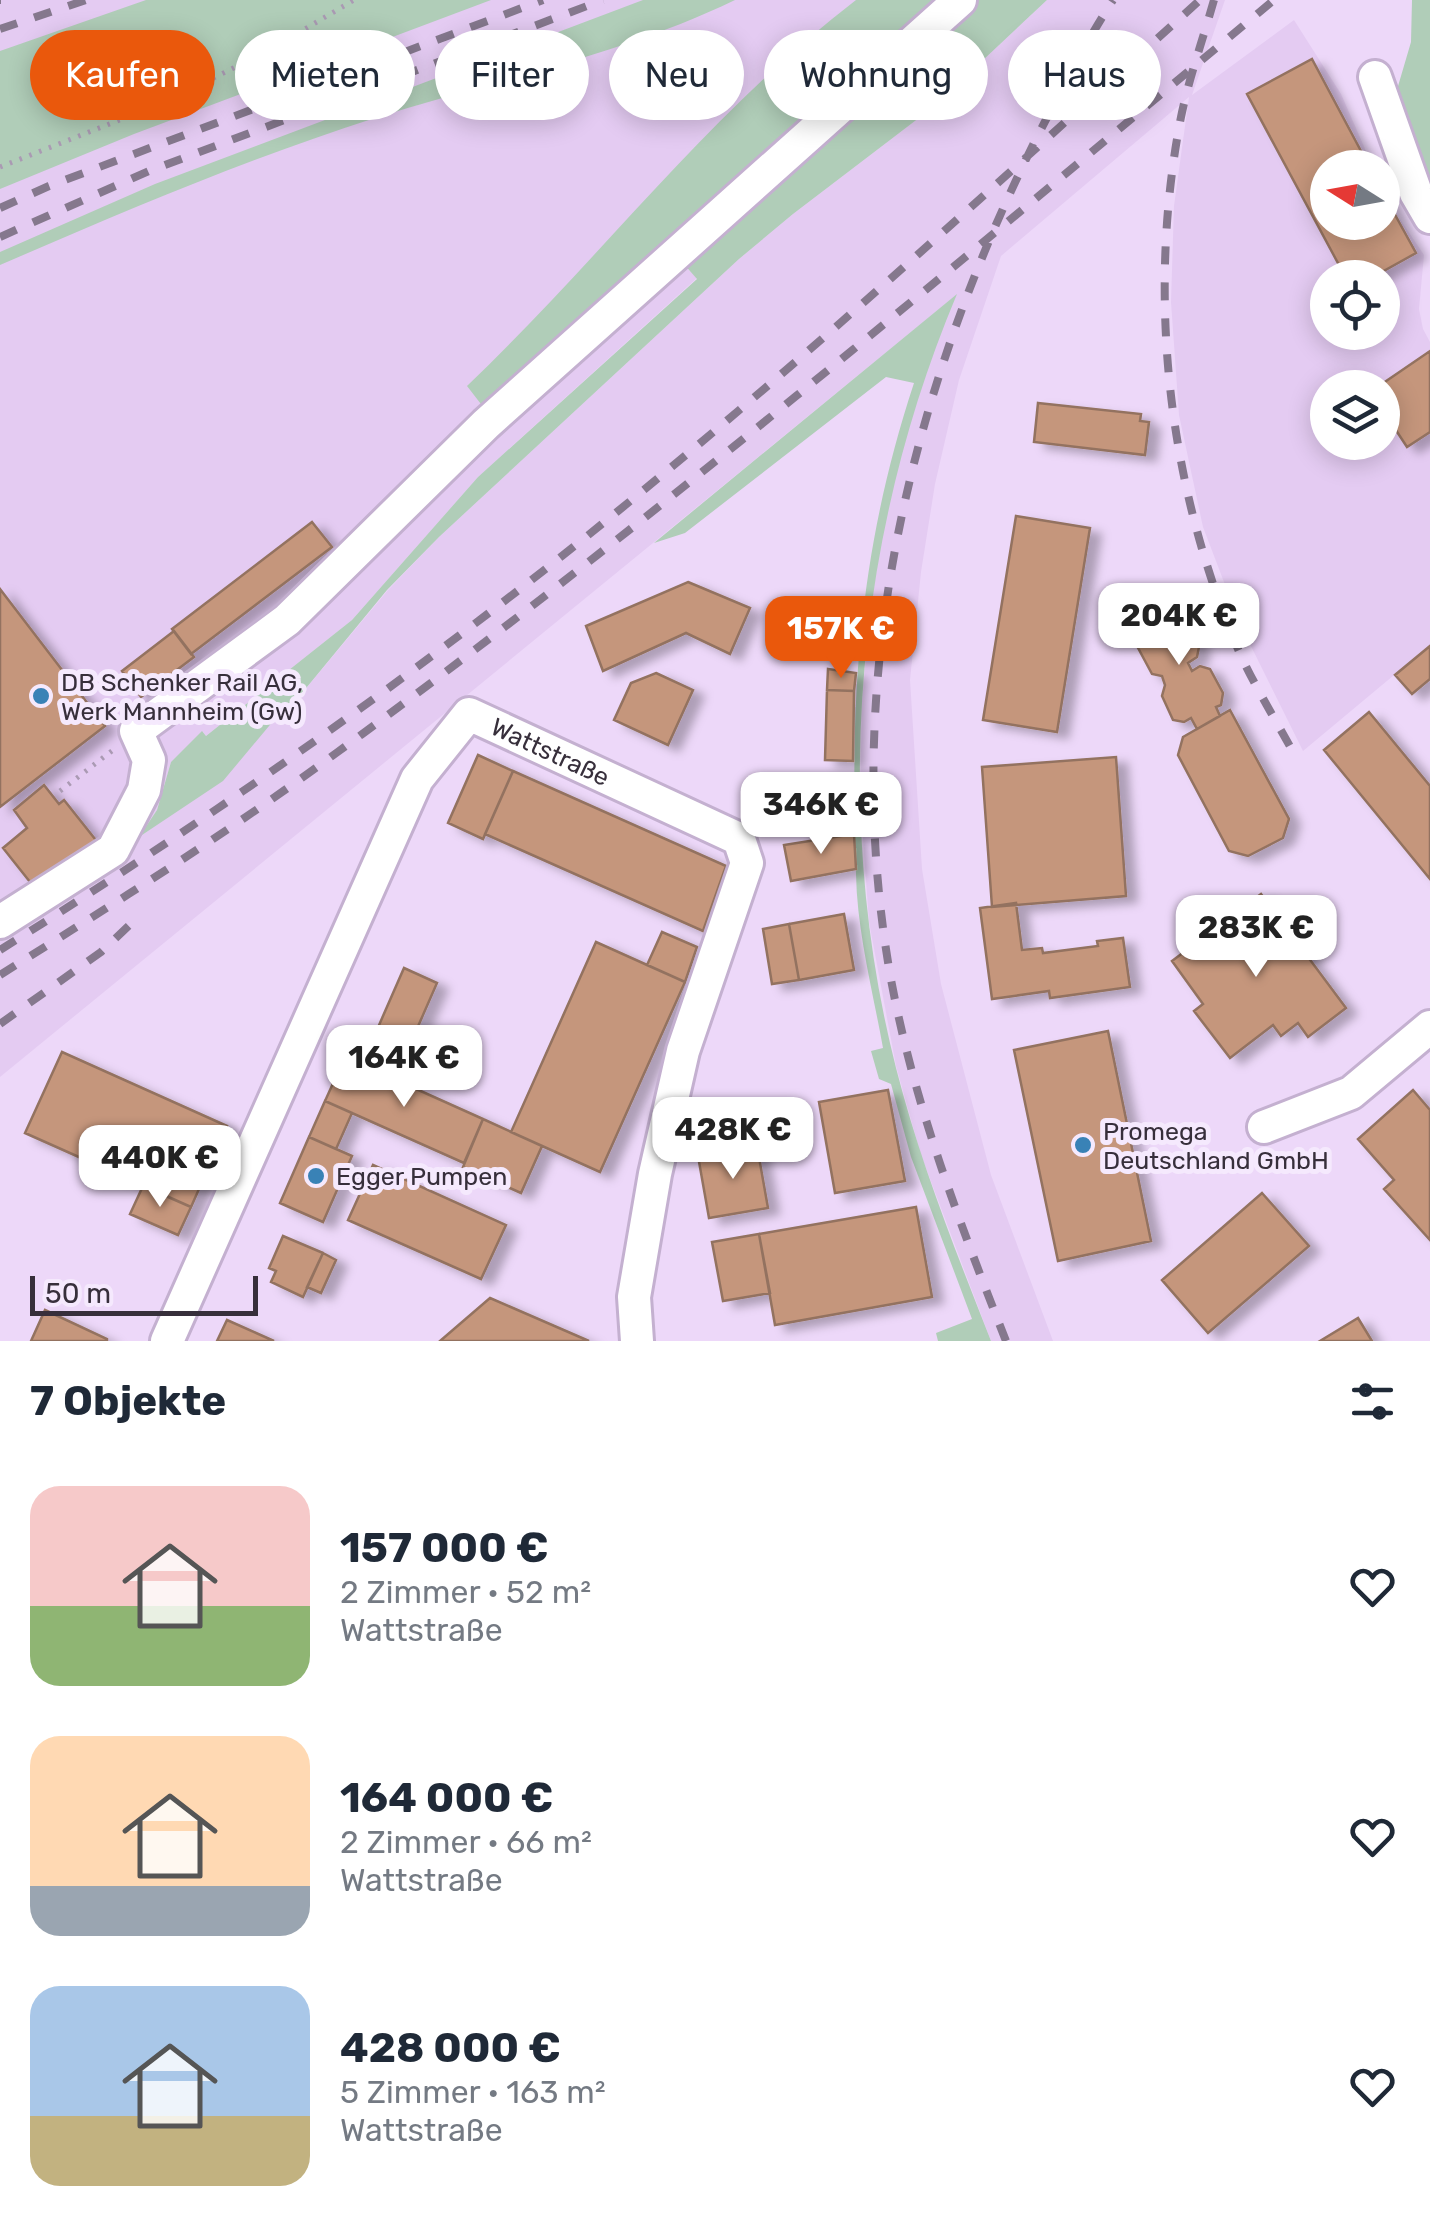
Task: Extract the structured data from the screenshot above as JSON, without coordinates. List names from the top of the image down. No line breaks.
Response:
{"streets":{"street":["Wattstraße"]},"places":["DB Schenker Rail AG, Werk Mannheim (Gw)","Promega Deutschland GmbH","Egger Pumpen"],"scale_bar":"50 m","north":"left","page":{"chip":["Kaufen","Mieten","Filter","Neu","Wohnung","Haus"],"price":["204K €","157K €","346K €","283K €","164K €","428K €","440K €"],"scale":"50 m","heading":"7 Objekte","list":[{"name":"157 000 €","note":"2 Zimmer · 52 m² · Wattstraße"},{"name":"164 000 €","note":"2 Zimmer · 66 m² · Wattstraße"},{"name":"428 000 €","note":"5 Zimmer · 163 m² · Wattstraße"}]}}
